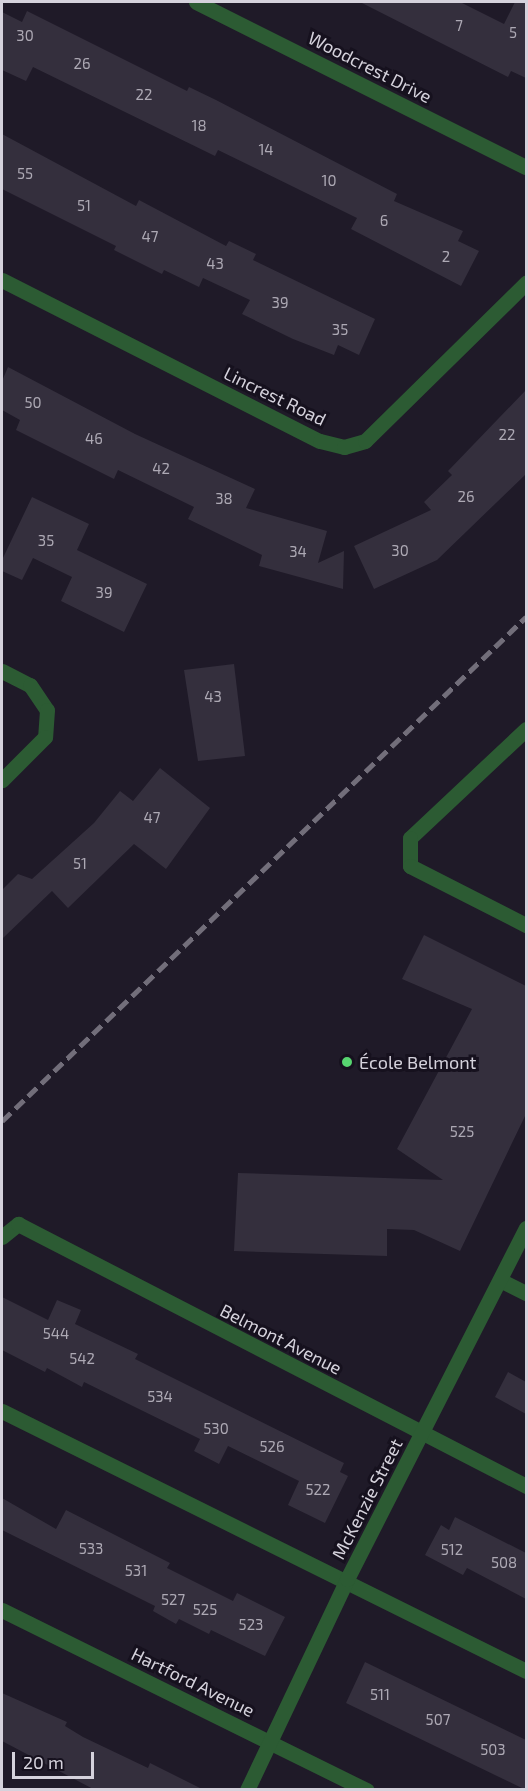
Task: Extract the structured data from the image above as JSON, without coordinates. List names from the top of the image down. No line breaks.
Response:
{"streets":{"street":["Woodcrest Drive","Lincrest Road","Belmont Avenue","McKenzie Street","Hartford Avenue"]},"crossings":[["Belmont Avenue","McKenzie Street"],["McKenzie Street","Hartford Avenue"]],"places":["École Belmont"],"house_numbers":["7","5","30","26","22","18","14","55","10","51","6","47","2","43","39","35","50","22","46","42","26","38","35","30","34","39","43","47","51","525","544","542","534","530","526","522","533","512","508","531","527","525","523","511","507","503"],"scale_bar":"20 m"}
